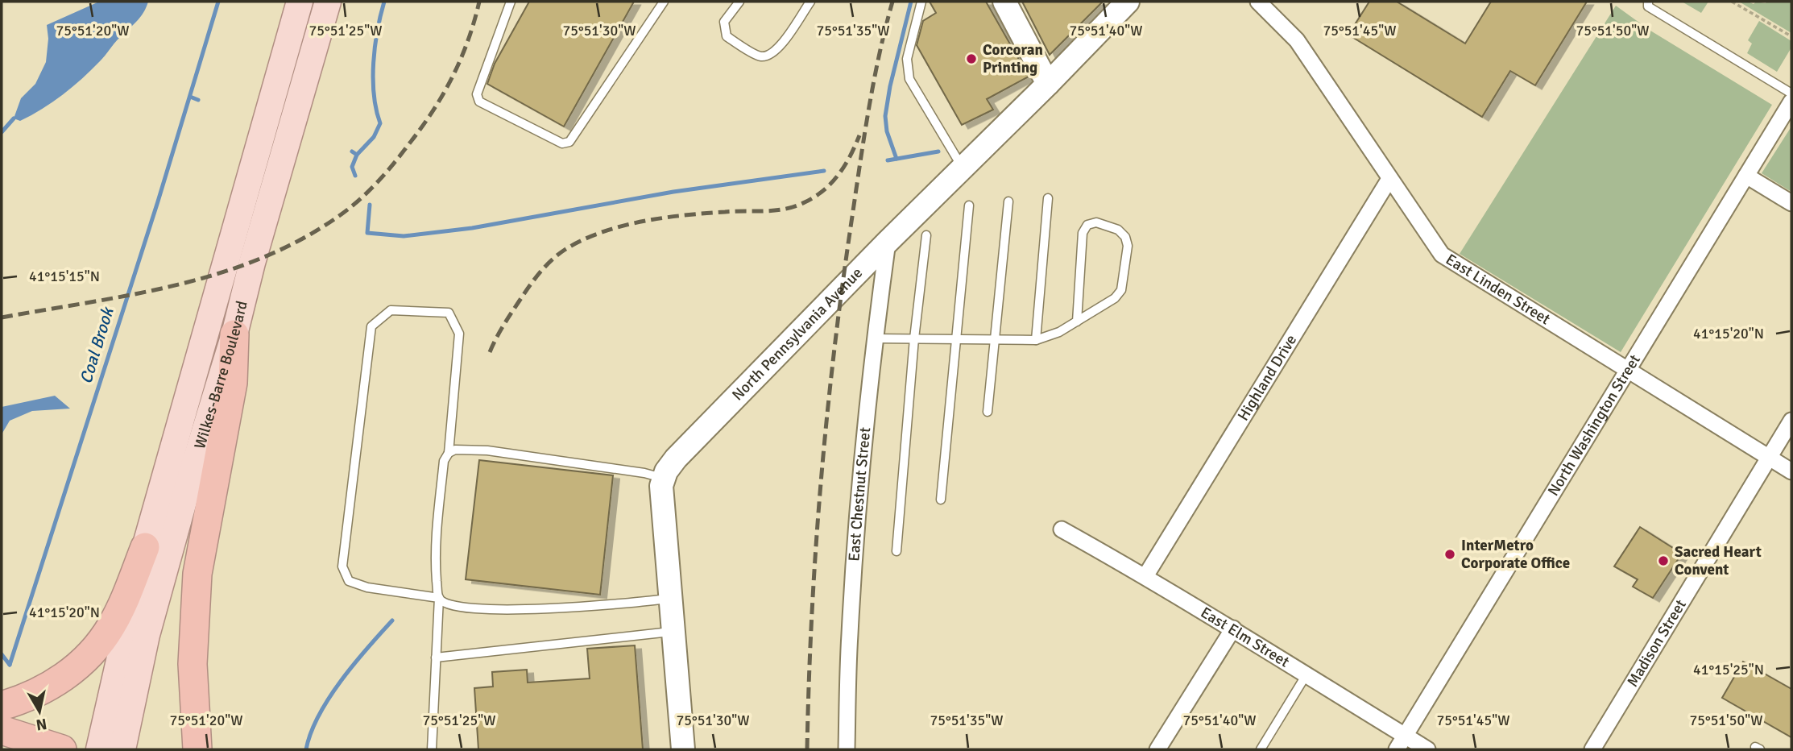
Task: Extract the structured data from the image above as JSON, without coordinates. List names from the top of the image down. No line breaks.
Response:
{"streets":{"main road":["Wilkes-Barre Boulevard"],"street":["East Linden Street","North Pennsylvania Avenue","Highland Drive","North Washington Street","East Chestnut Street","East Elm Street","Madison Street"]},"crossings":[["East Linden Street","Highland Drive"],["East Linden Street","North Washington Street"],["East Linden Street","Madison Street"],["North Pennsylvania Avenue","East Chestnut Street"],["Highland Drive","East Elm Street"],["North Washington Street","East Elm Street"]],"water":["Coal Brook"],"places":["Corcoran Printing","InterMetro Corporate Office","Sacred Heart Convent"],"north":"bottom","coordinates":["75°51'20\"W","75°51'25\"W","75°51'30\"W","75°51'35\"W","75°51'40\"W","75°51'45\"W","75°51'50\"W","41°15'15\"N","41°15'20\"N","41°15'25\"N"]}
